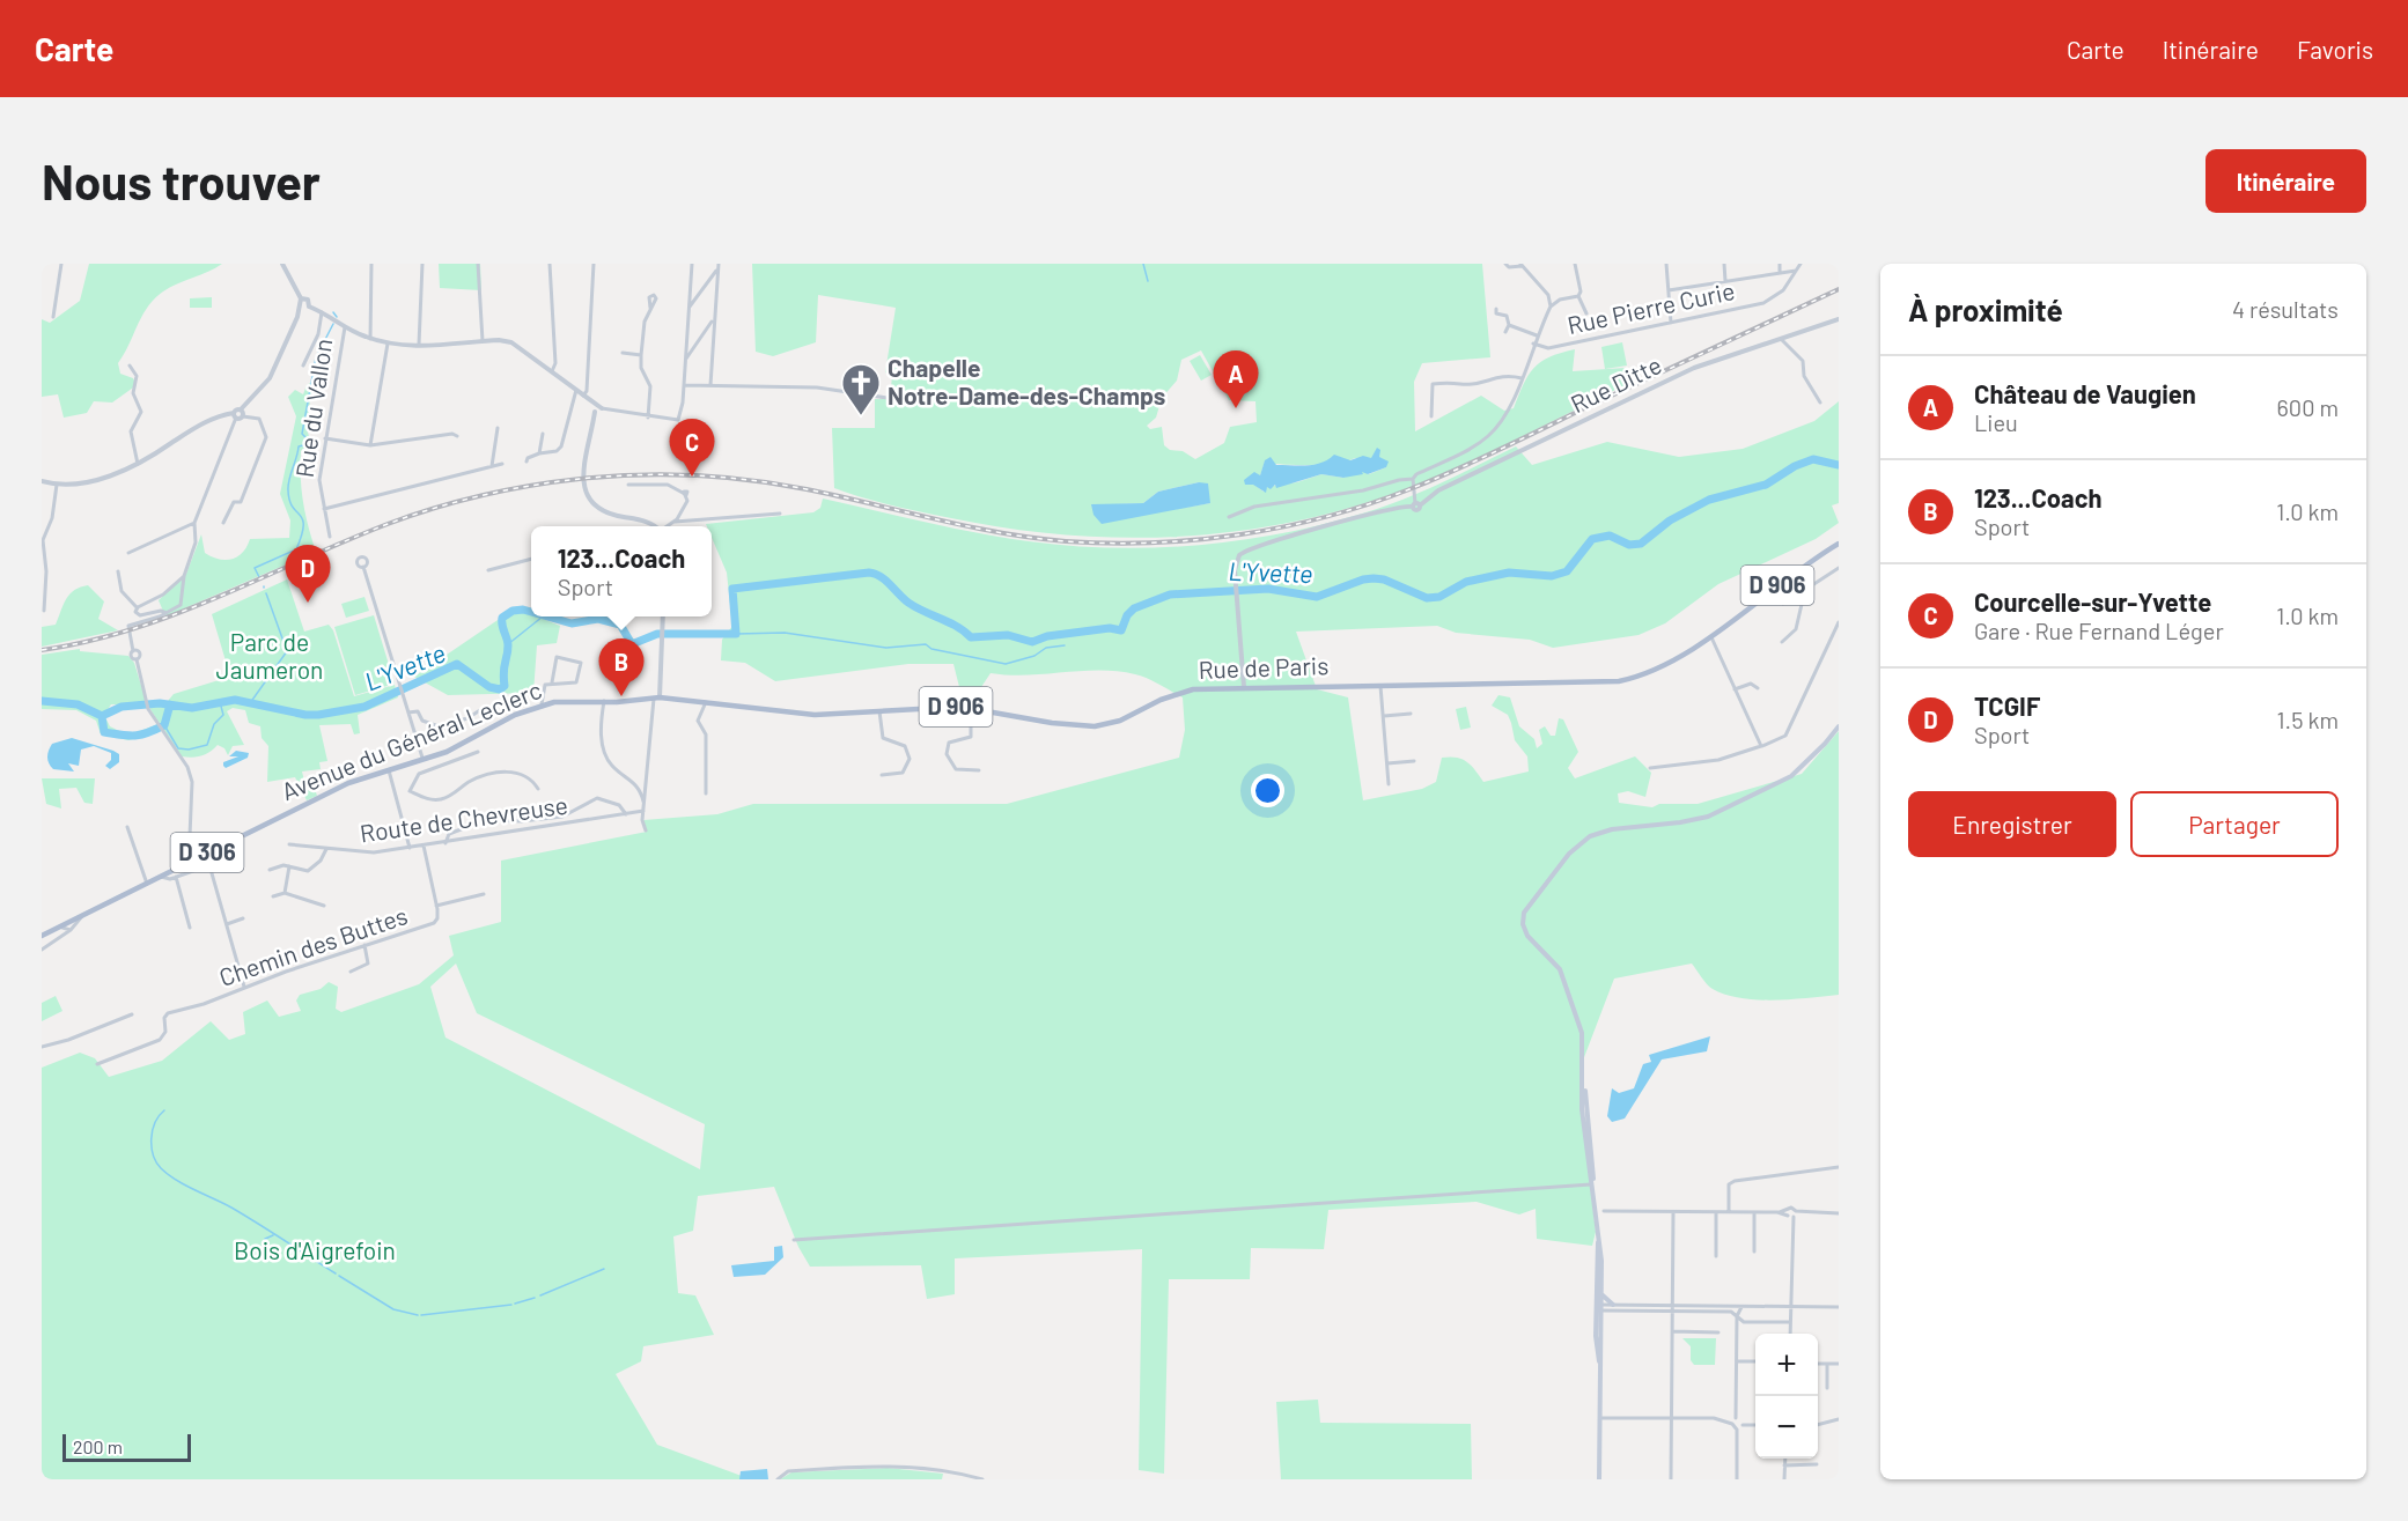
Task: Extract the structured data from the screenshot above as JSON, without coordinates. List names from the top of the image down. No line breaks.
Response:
{"streets":{"main road":["D 906","Rue de Paris","Avenue du Général Leclerc","D 306"],"street":["Rue Pierre Curie","Rue Ditte","Rue du Vallon","Route de Chevreuse","Chemin des Buttes"]},"crossings":[["Rue Ditte","Rue de Paris"],["Rue de Paris","Avenue du Général Leclerc"],["Route de Chevreuse","Chemin des Buttes"]],"water":["L'Yvette"],"parks":["Parc de Jaumeron","Bois d'Aigrefoin"],"places":{"church":["Chapelle Notre-Dame-des-Champs"]},"scale_bar":"200 m","page":{"header":"Carte","nav":["Carte","Itinéraire","Favoris"],"buttons":["Itinéraire",["Enregistrer","Partager"]],"title":"Nous trouver","heading":["À proximité","4 résultats"],"pins":["A","C","D","B"],"list":[{"mark":"A","name":"Château de Vaugien","note":"Lieu","value":"600 m"},{"mark":"B","name":"123...Coach","note":"Sport","value":"1.0 km"},{"mark":"C","name":"Courcelle-sur-Yvette","note":"Gare · Rue Fernand Léger","value":"1.0 km"},{"mark":"D","name":"TCGIF","note":"Sport","value":"1.5 km"}],"popup":["123...Coach","Sport"],"map_buttons":["+","−"],"scale":"200 m"}}
